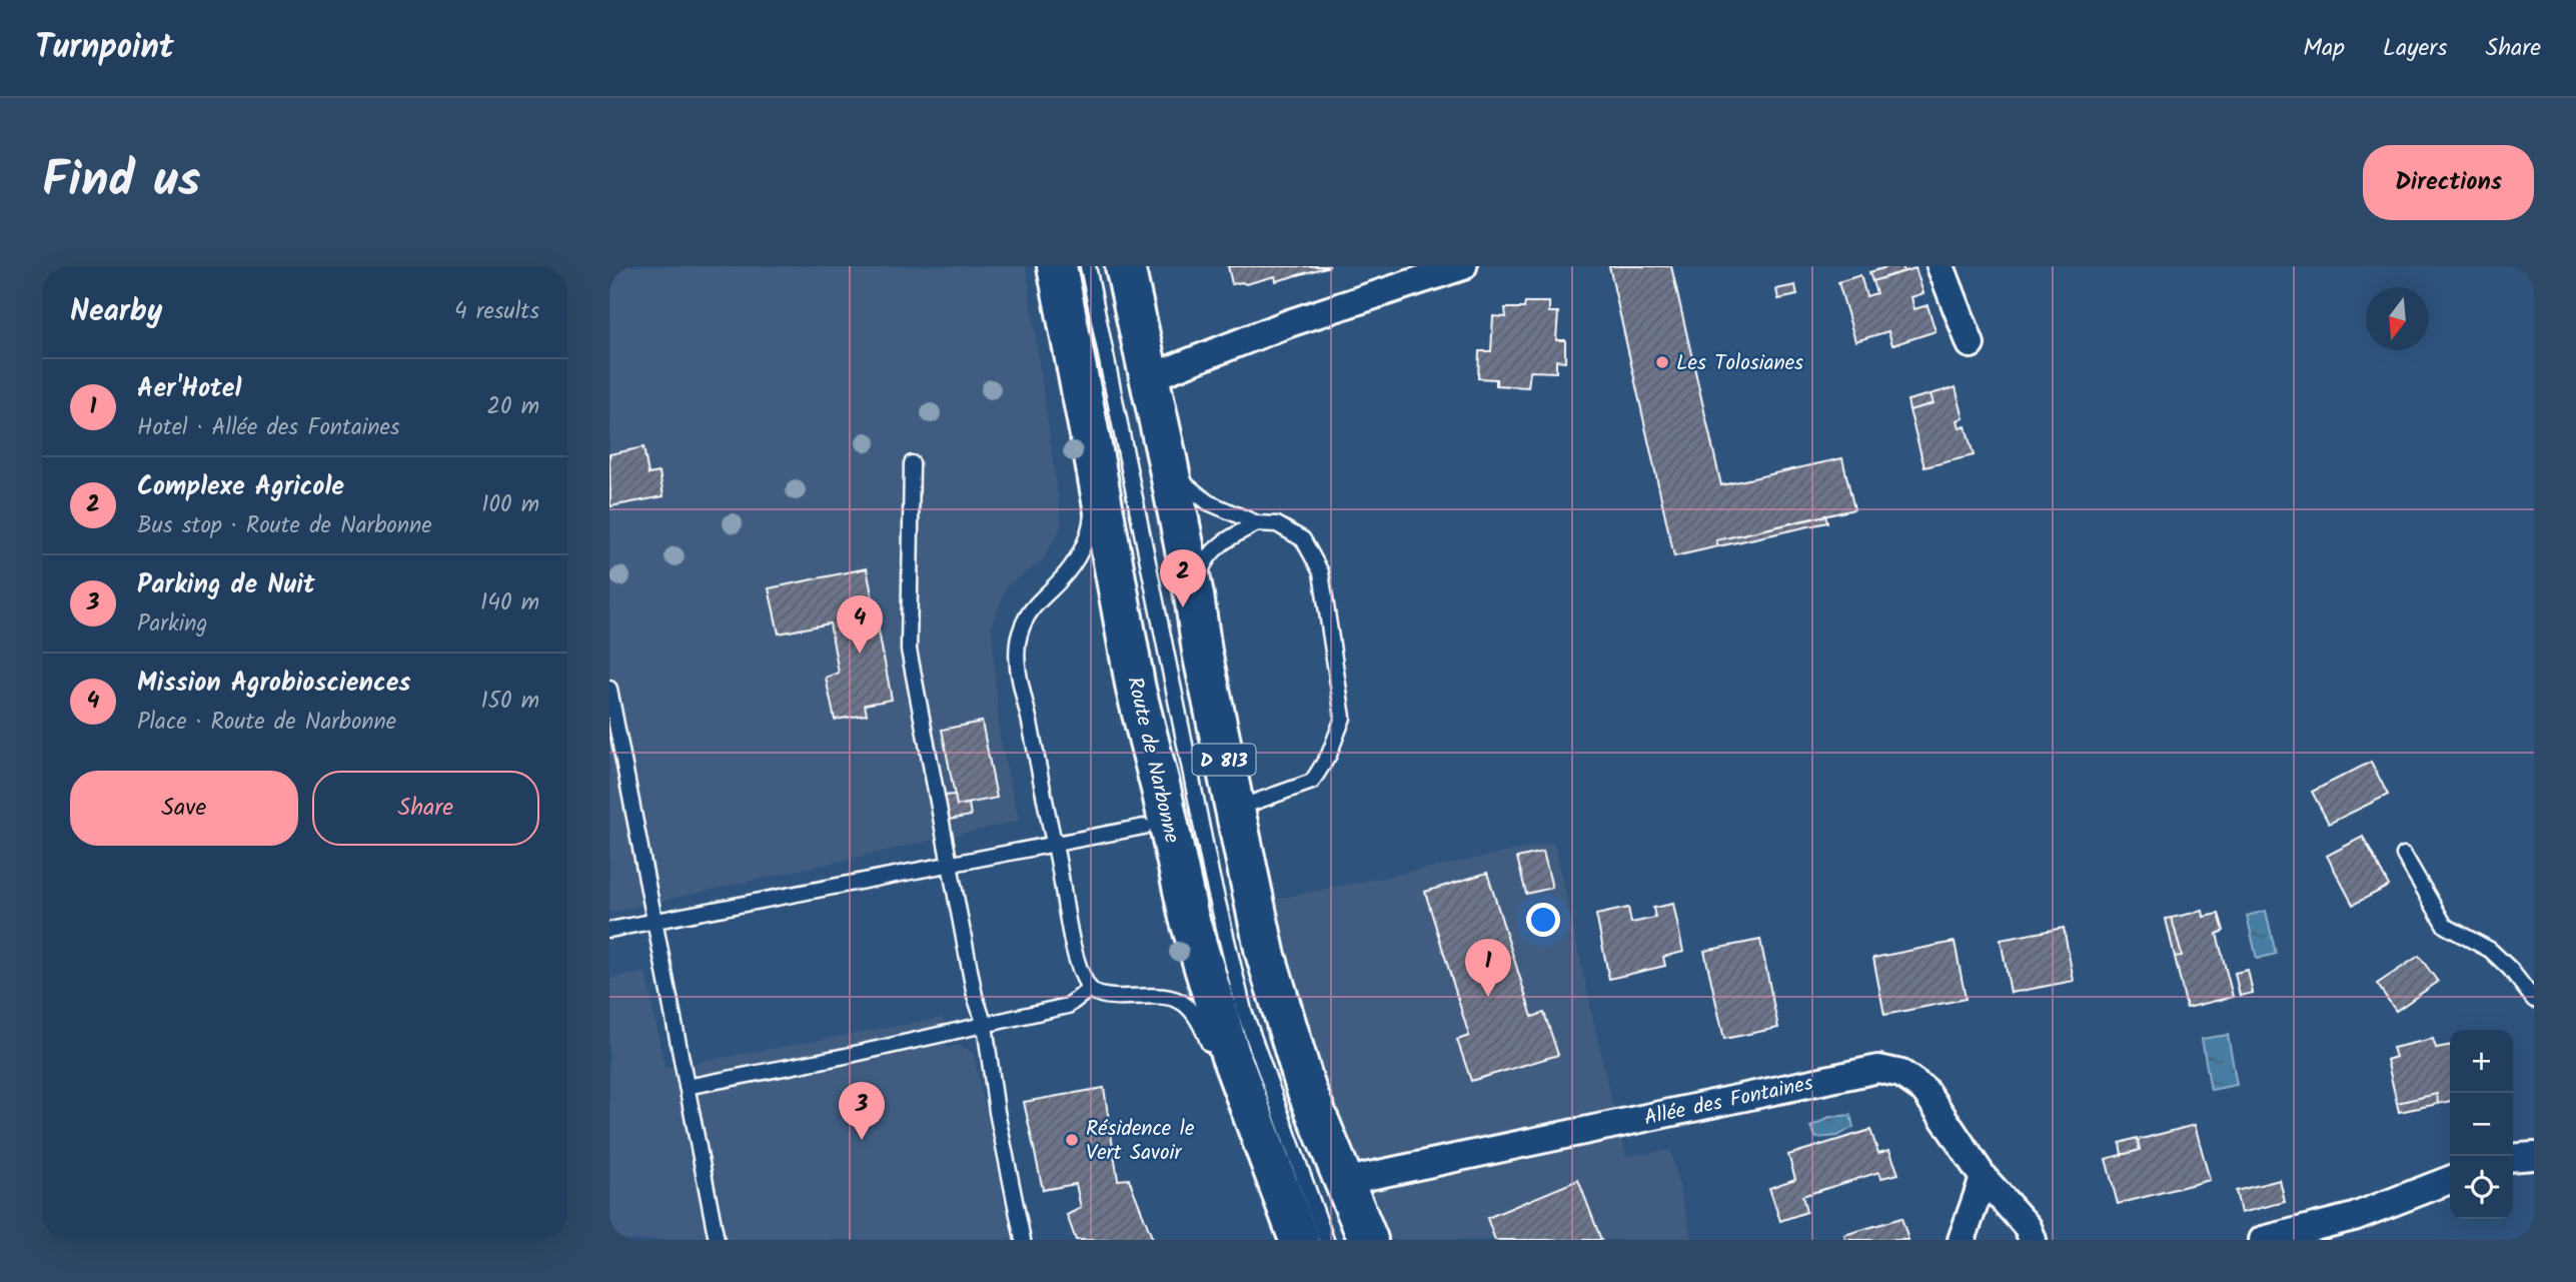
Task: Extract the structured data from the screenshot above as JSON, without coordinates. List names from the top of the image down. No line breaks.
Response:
{"streets":{"main road":["Route de Narbonne","D 813"],"street":["Allée des Fontaines"]},"crossings":[["D 813","Allée des Fontaines"]],"places":["Les Tolosianes","Résidence le Vert Savoir"],"north":"bottom","page":{"header":"Turnpoint","nav":["Map","Layers","Share"],"title":"Find us","buttons":["Directions",["Save","Share"]],"heading":["Nearby","4 results"],"list":[{"mark":"1","name":"Aer'Hotel","note":"Hotel · Allée des Fontaines","value":"20 m"},{"mark":"2","name":"Complexe Agricole","note":"Bus stop · Route de Narbonne","value":"100 m"},{"mark":"3","name":"Parking de Nuit","note":"Parking","value":"140 m"},{"mark":"4","name":"Mission Agrobiosciences","note":"Place · Route de Narbonne","value":"150 m"}],"pins":["2","4","1","3"],"map_buttons":["+","−"]}}
